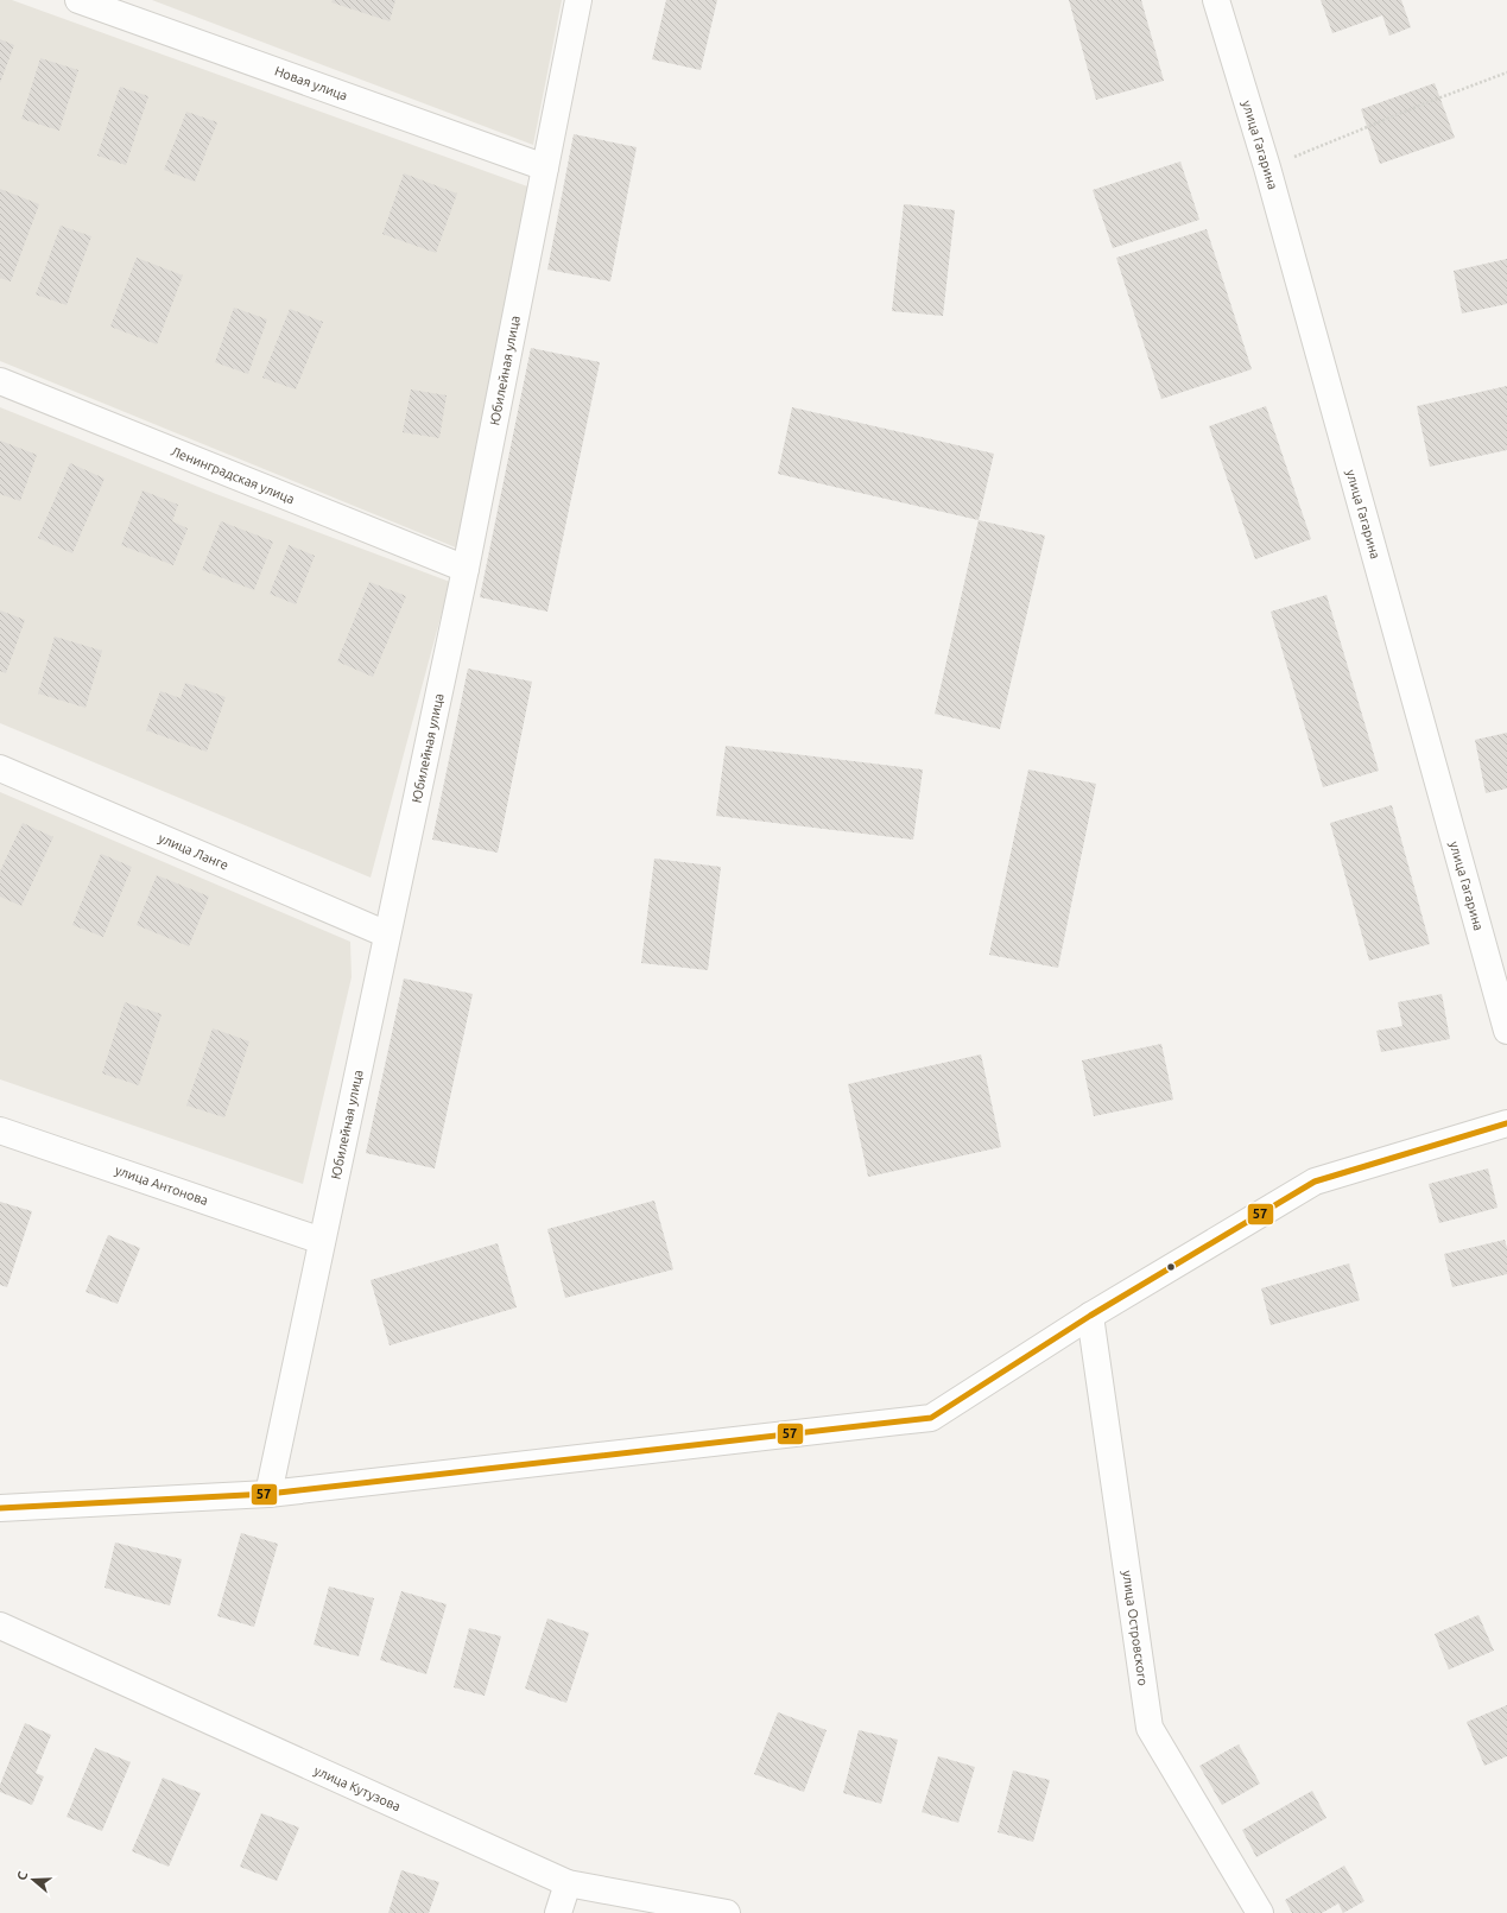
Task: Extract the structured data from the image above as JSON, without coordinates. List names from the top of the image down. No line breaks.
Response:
{"streets":{"street":["Новая улица","улица Гагарина","Юбилейная улица","Ленинградская улица","улица Ланге","улица Антонова","улица Островского","улица Кутузова"]},"crossings":[["Новая улица","Юбилейная улица"],["Юбилейная улица","Ленинградская улица"],["Юбилейная улица","улица Ланге"],["Юбилейная улица","улица Антонова"]],"lines":["transit line 57"],"north":"left"}
